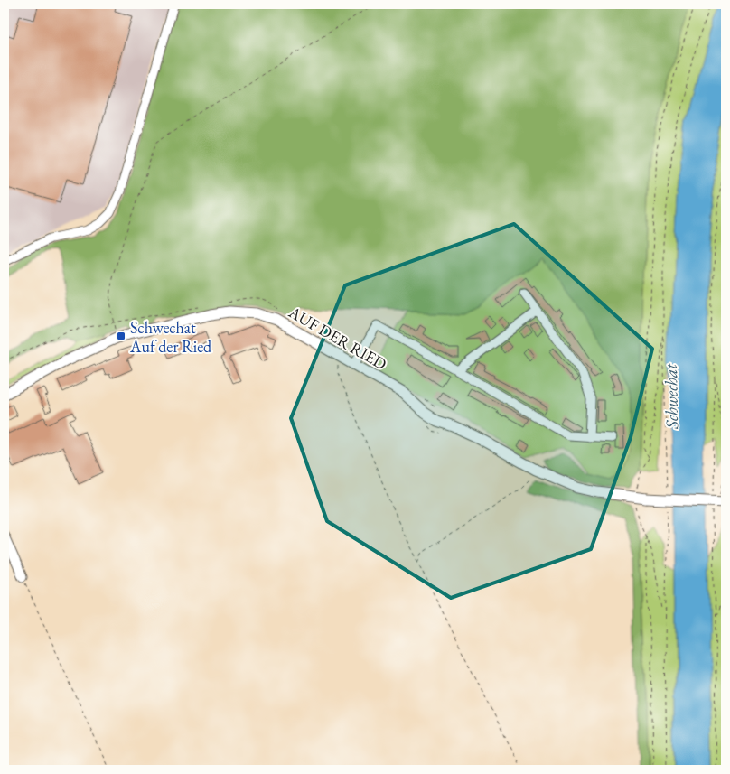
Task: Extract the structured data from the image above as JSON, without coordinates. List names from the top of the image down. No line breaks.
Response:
{"streets":{"main road":["AUF DER RIED"]},"water":["Schwechat"],"places":{"transit":["Schwechat Auf der Ried"]}}
